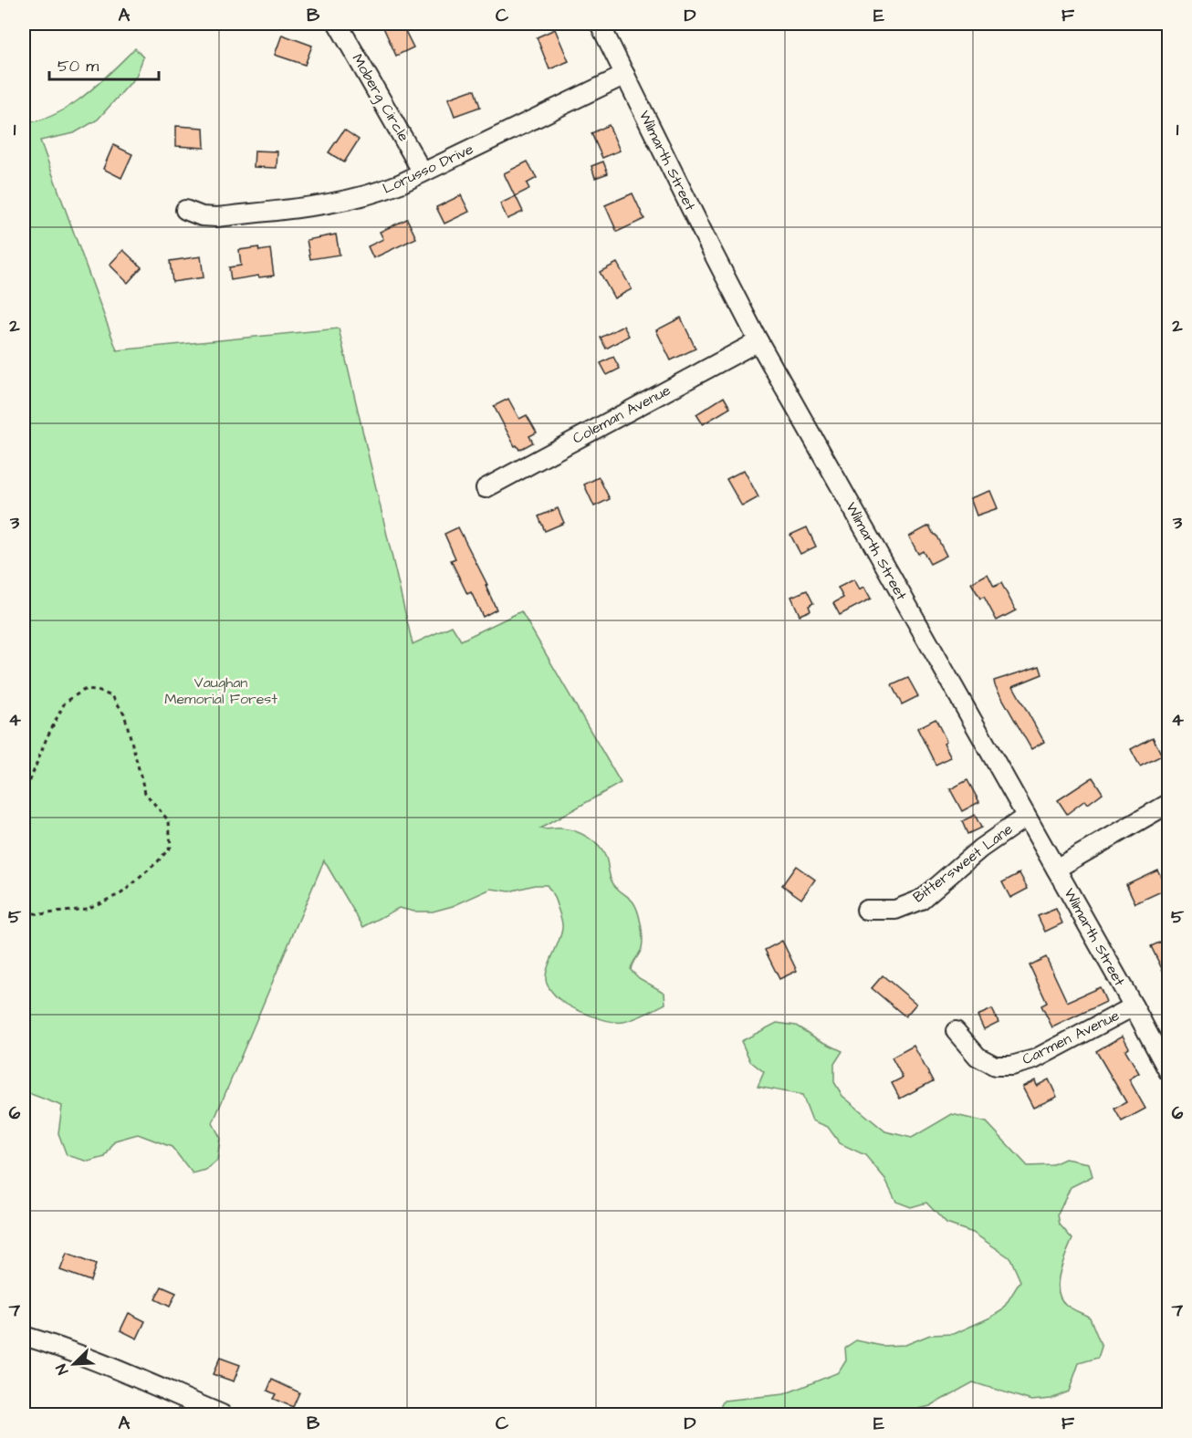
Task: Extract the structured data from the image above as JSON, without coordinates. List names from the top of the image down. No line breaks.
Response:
{"streets":{"street":["Moberg Circle","Wilmarth Street","Lorusso Drive","Coleman Avenue","Bittersweet Lane","Carmen Avenue"]},"crossings":[["Moberg Circle","Lorusso Drive"],["Wilmarth Street","Lorusso Drive"],["Wilmarth Street","Coleman Avenue"],["Wilmarth Street","Bittersweet Lane"],["Wilmarth Street","Carmen Avenue"]],"parks":["Vaughan Memorial Forest"],"scale_bar":"50 m","north":"bottom left","grid":{"columns":["A","B","C","D","E","F"],"rows":["1","2","3","4","5","6","7"]}}
